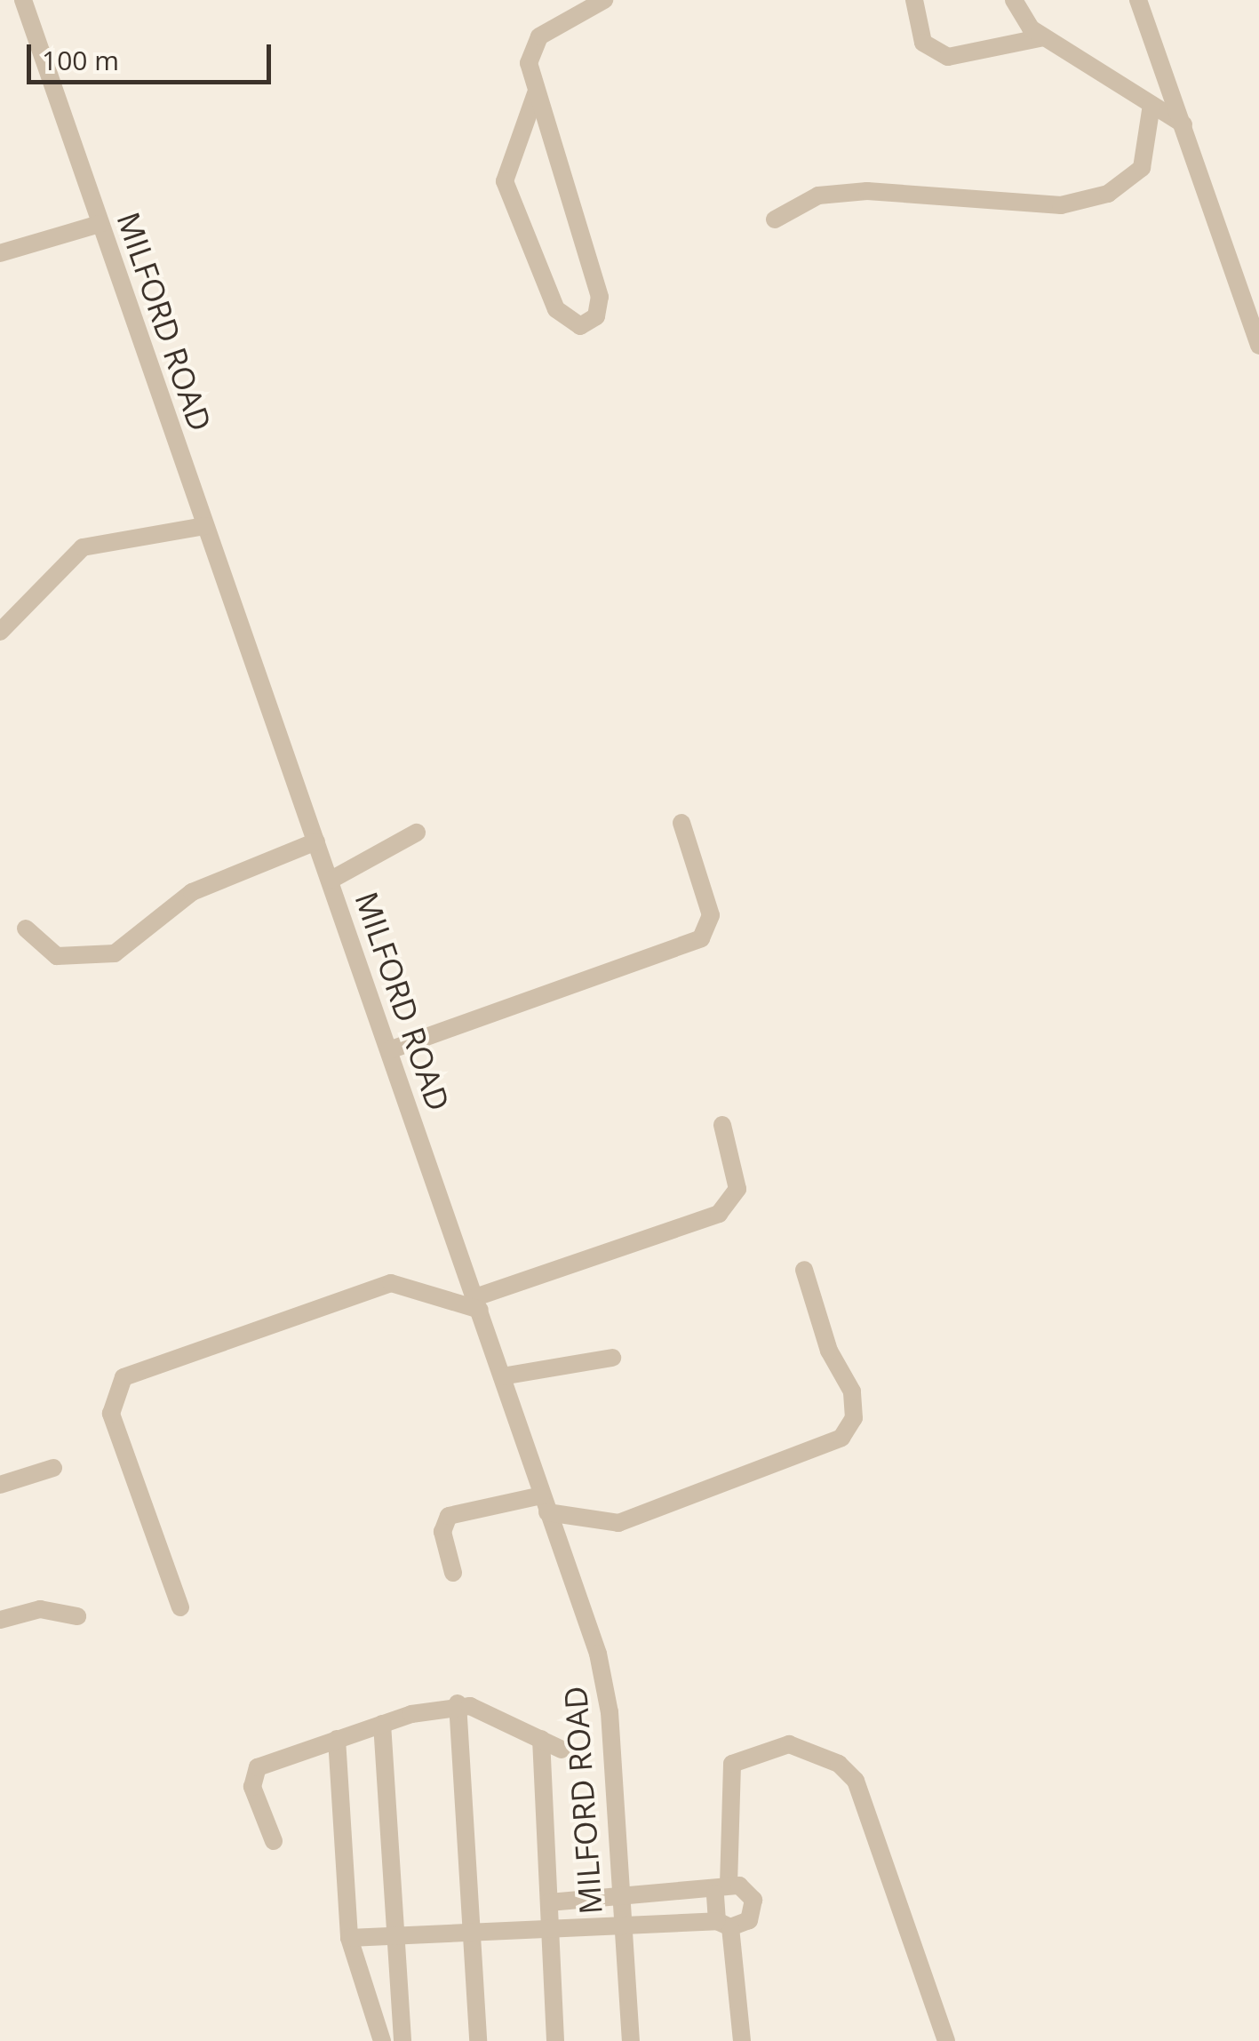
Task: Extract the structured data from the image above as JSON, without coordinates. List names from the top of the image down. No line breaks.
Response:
{"streets":{"street":["MILFORD ROAD"]},"scale_bar":"100 m"}
